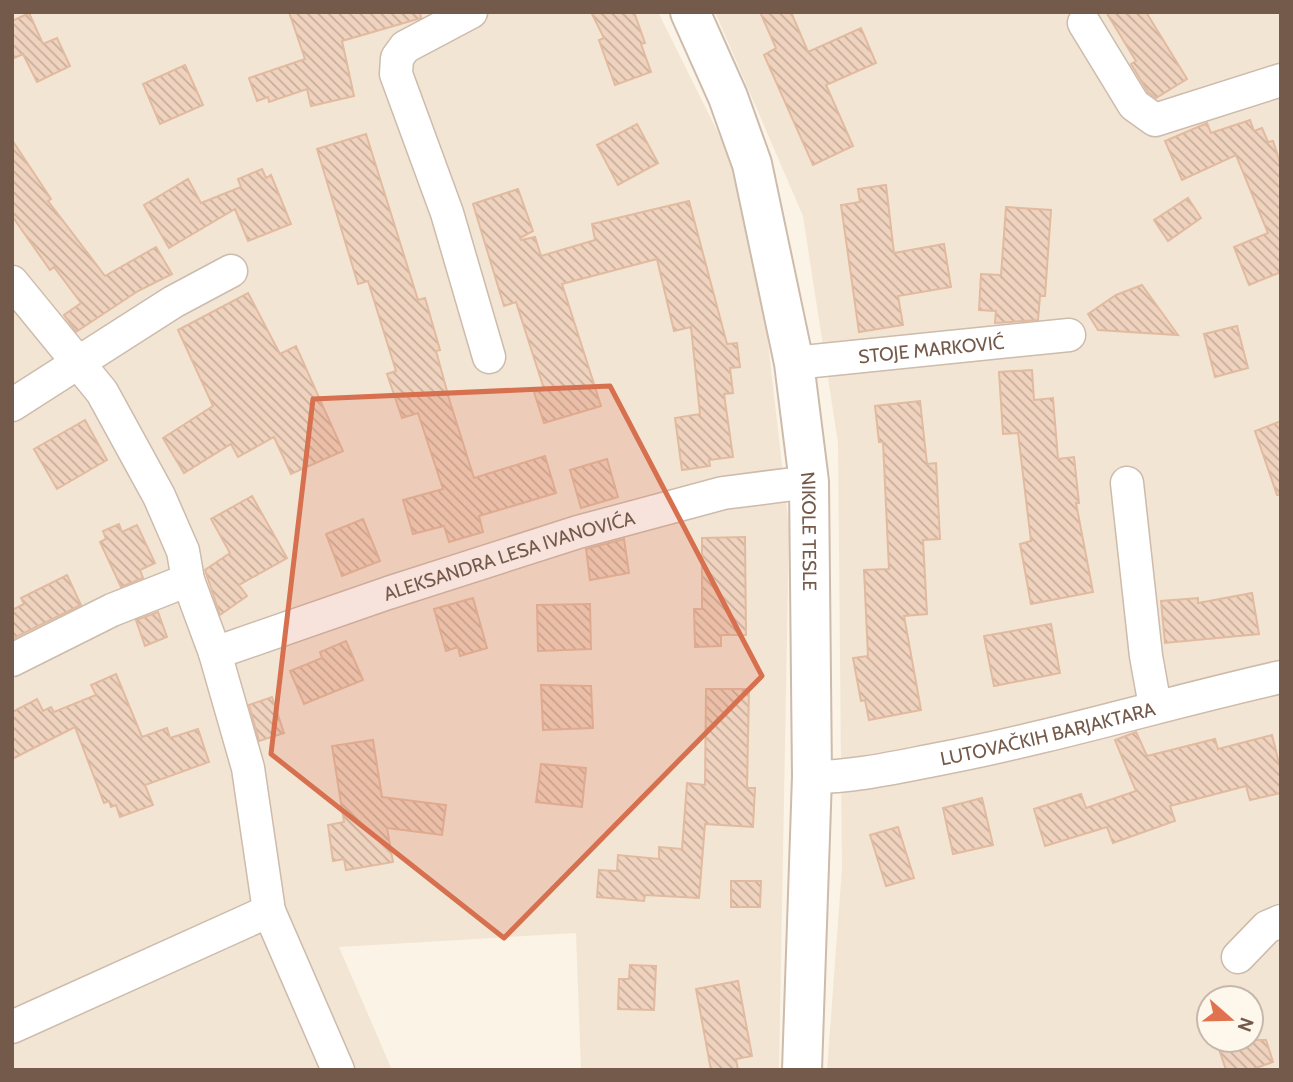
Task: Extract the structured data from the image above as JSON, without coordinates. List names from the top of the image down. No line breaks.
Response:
{"streets":{"street":["STOJE MARKOVIĆ","NIKOLE TESLE","ALEKSANDRA LESA IVANOVIĆA","LUTOVAČKIH BARJAKTARA"]},"crossings":[["STOJE MARKOVIĆ","NIKOLE TESLE"],["NIKOLE TESLE","ALEKSANDRA LESA IVANOVIĆA"],["NIKOLE TESLE","LUTOVAČKIH BARJAKTARA"]],"north":"right"}
